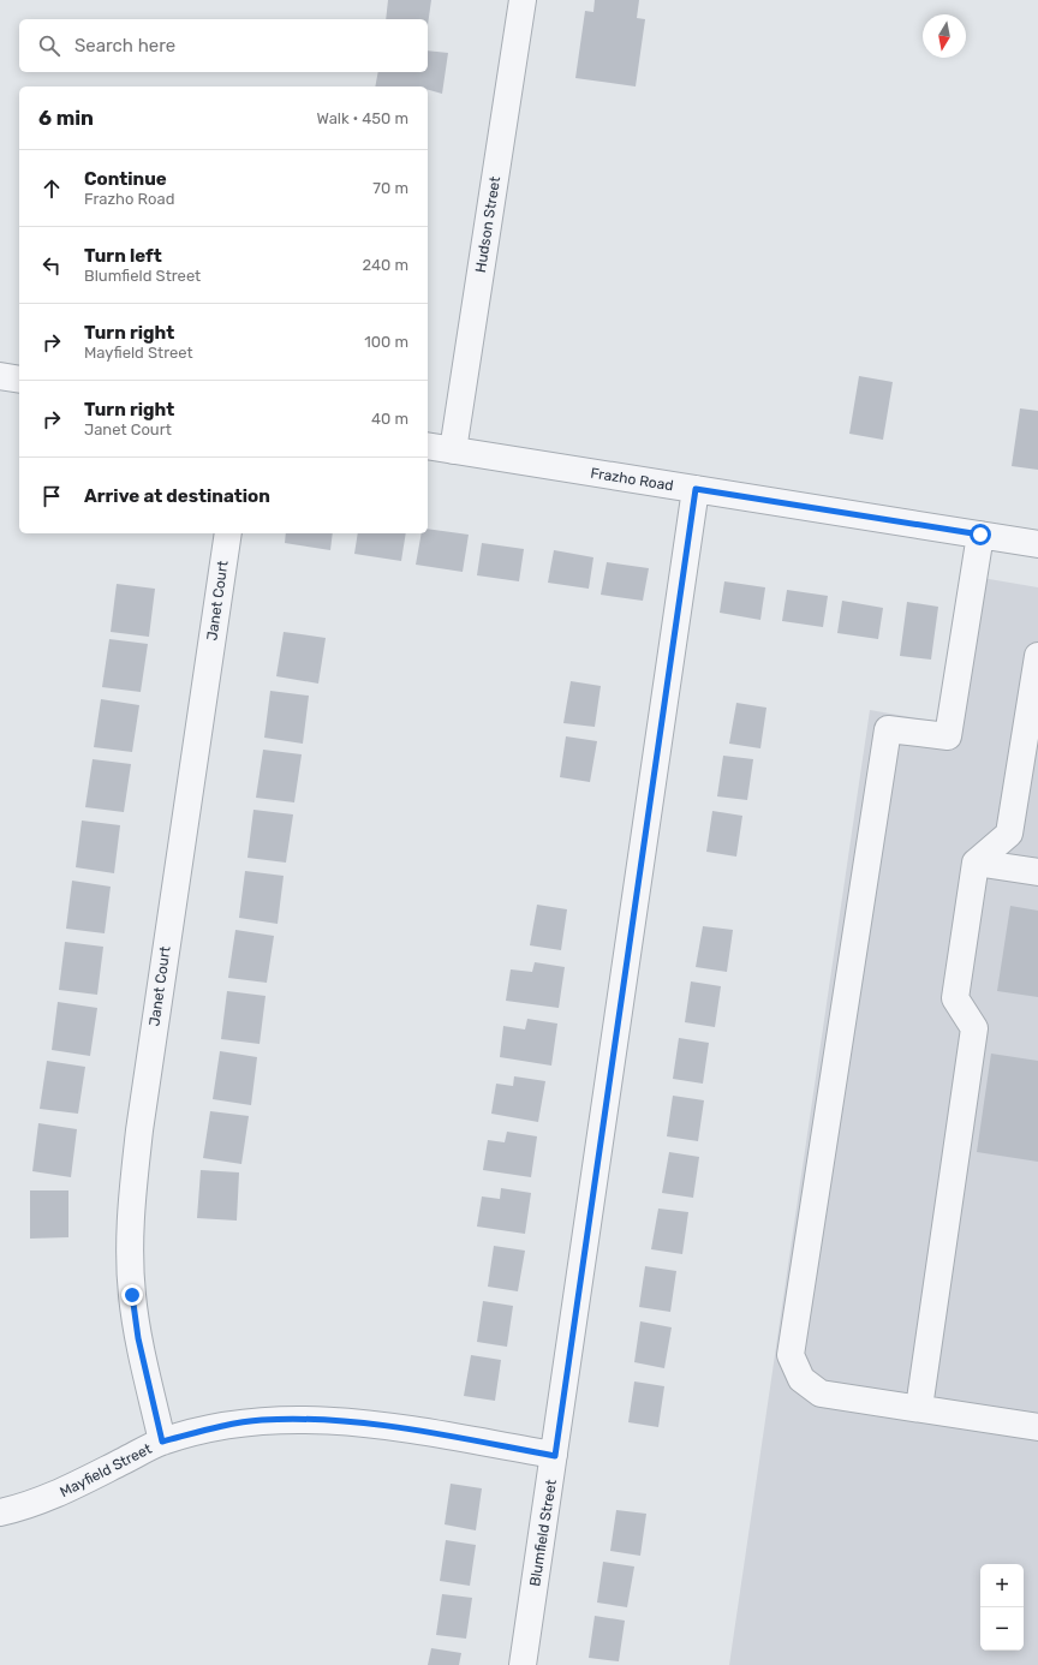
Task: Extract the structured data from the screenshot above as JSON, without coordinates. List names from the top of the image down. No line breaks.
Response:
{"streets":{"street":["Hudson Street","Frazho Road","Janet Court","Mayfield Street","Blumfield Street"]},"crossings":[["Hudson Street","Frazho Road"],["Frazho Road","Blumfield Street"],["Janet Court","Mayfield Street"],["Mayfield Street","Blumfield Street"]],"north":"bottom","page":{"search":"Search here","heading":["6 min","Walk · 450 m"],"list":[["Continue","Frazho Road","70 m"],["Turn left","Blumfield Street","240 m"],["Turn right","Mayfield Street","100 m"],["Turn right","Janet Court","40 m"],"Arrive at destination"],"map_buttons":["+","−"]}}
